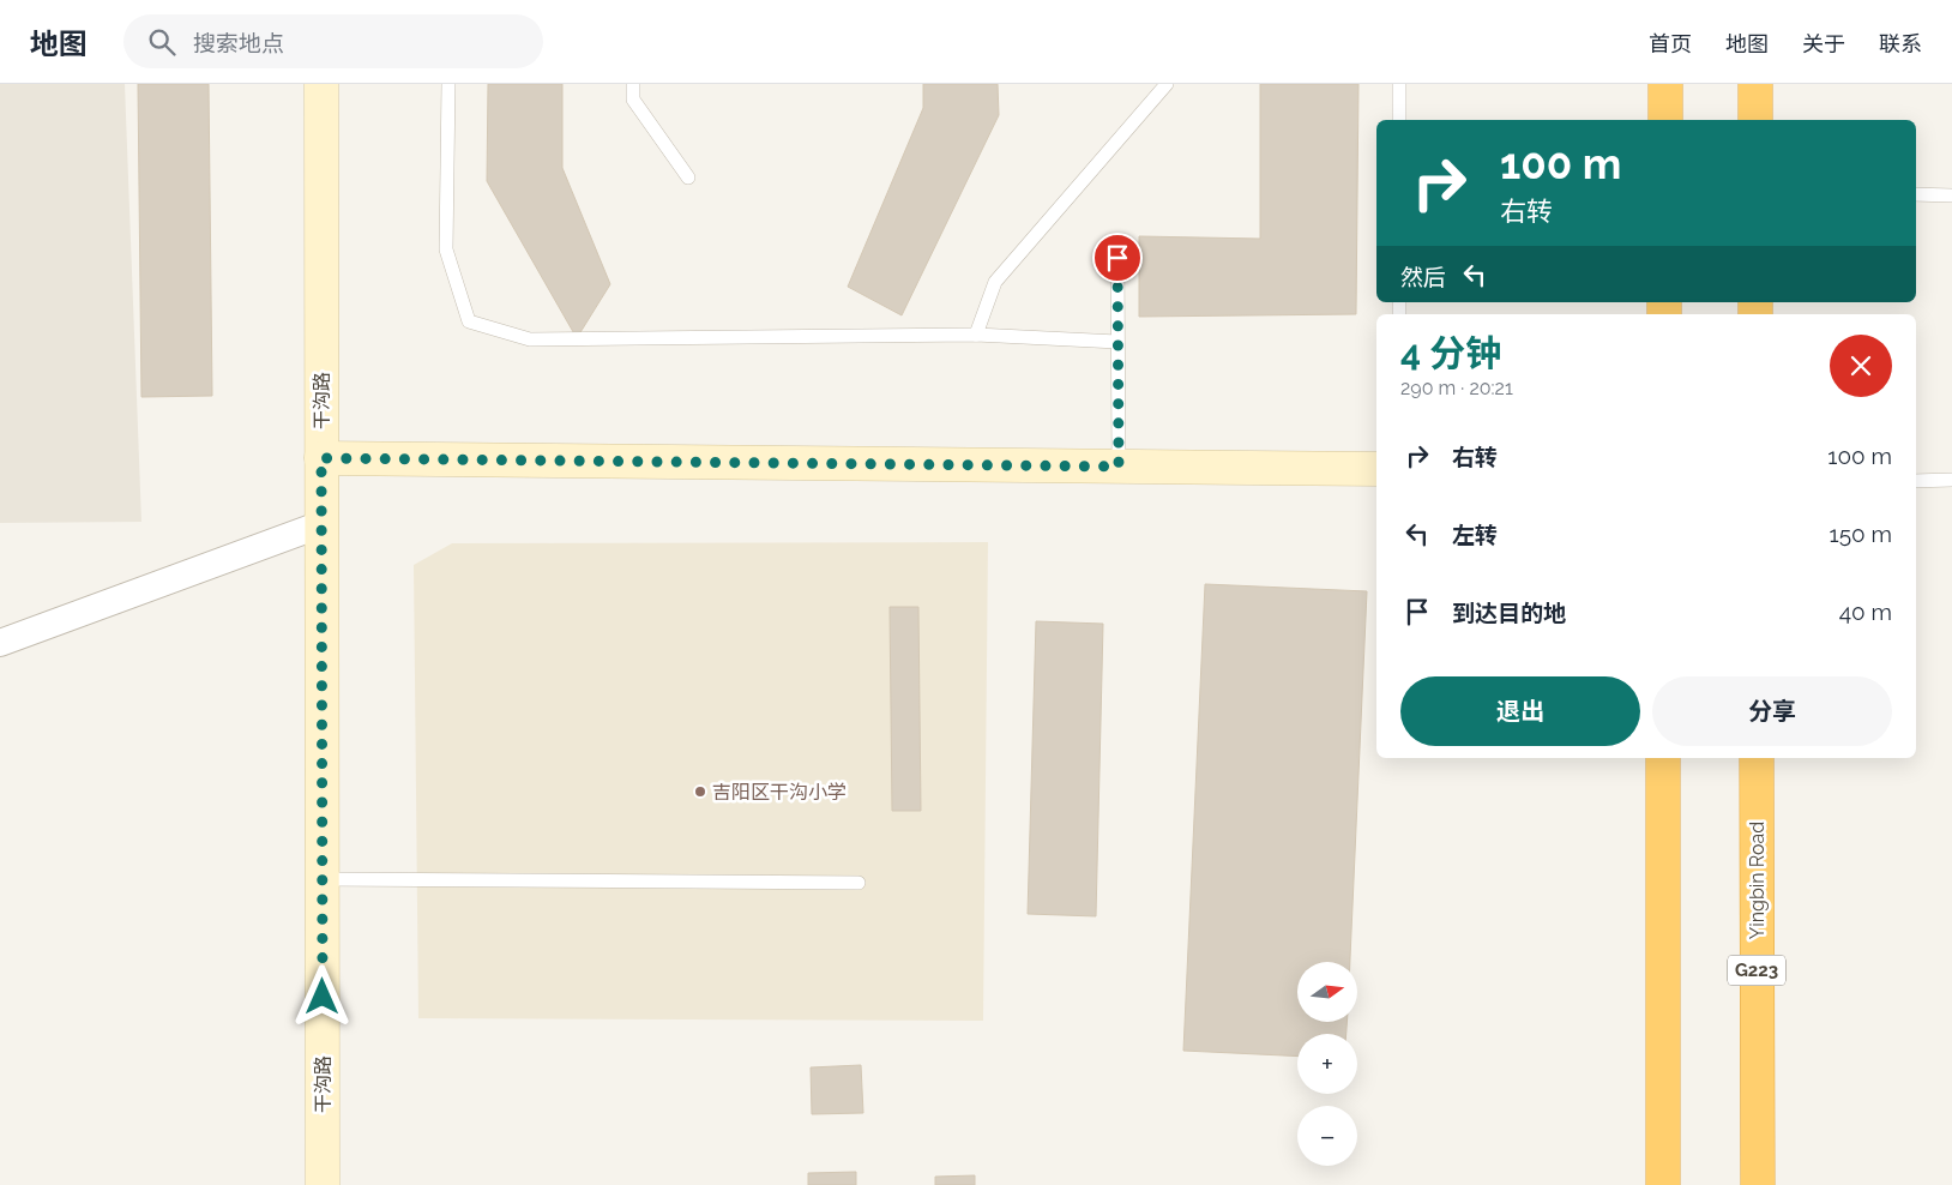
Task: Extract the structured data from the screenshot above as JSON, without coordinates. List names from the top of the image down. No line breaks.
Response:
{"streets":{"highway":["Yingbin Road","G223"],"street":["干沟路"]},"places":["吉阳区干沟小学"],"north":"right","page":{"header":"地图","search":"搜索地点","nav":["首页","地图","关于","联系"],"turn":["100 m","右转"],"then":"然后","heading":["4 分钟","290 m · 20:21"],"list":[{"name":"右转","value":"100 m"},{"name":"左转","value":"150 m"},{"name":"到达目的地","value":"40 m"}],"buttons":["退出","分享"],"map_buttons":["+","−"]}}
